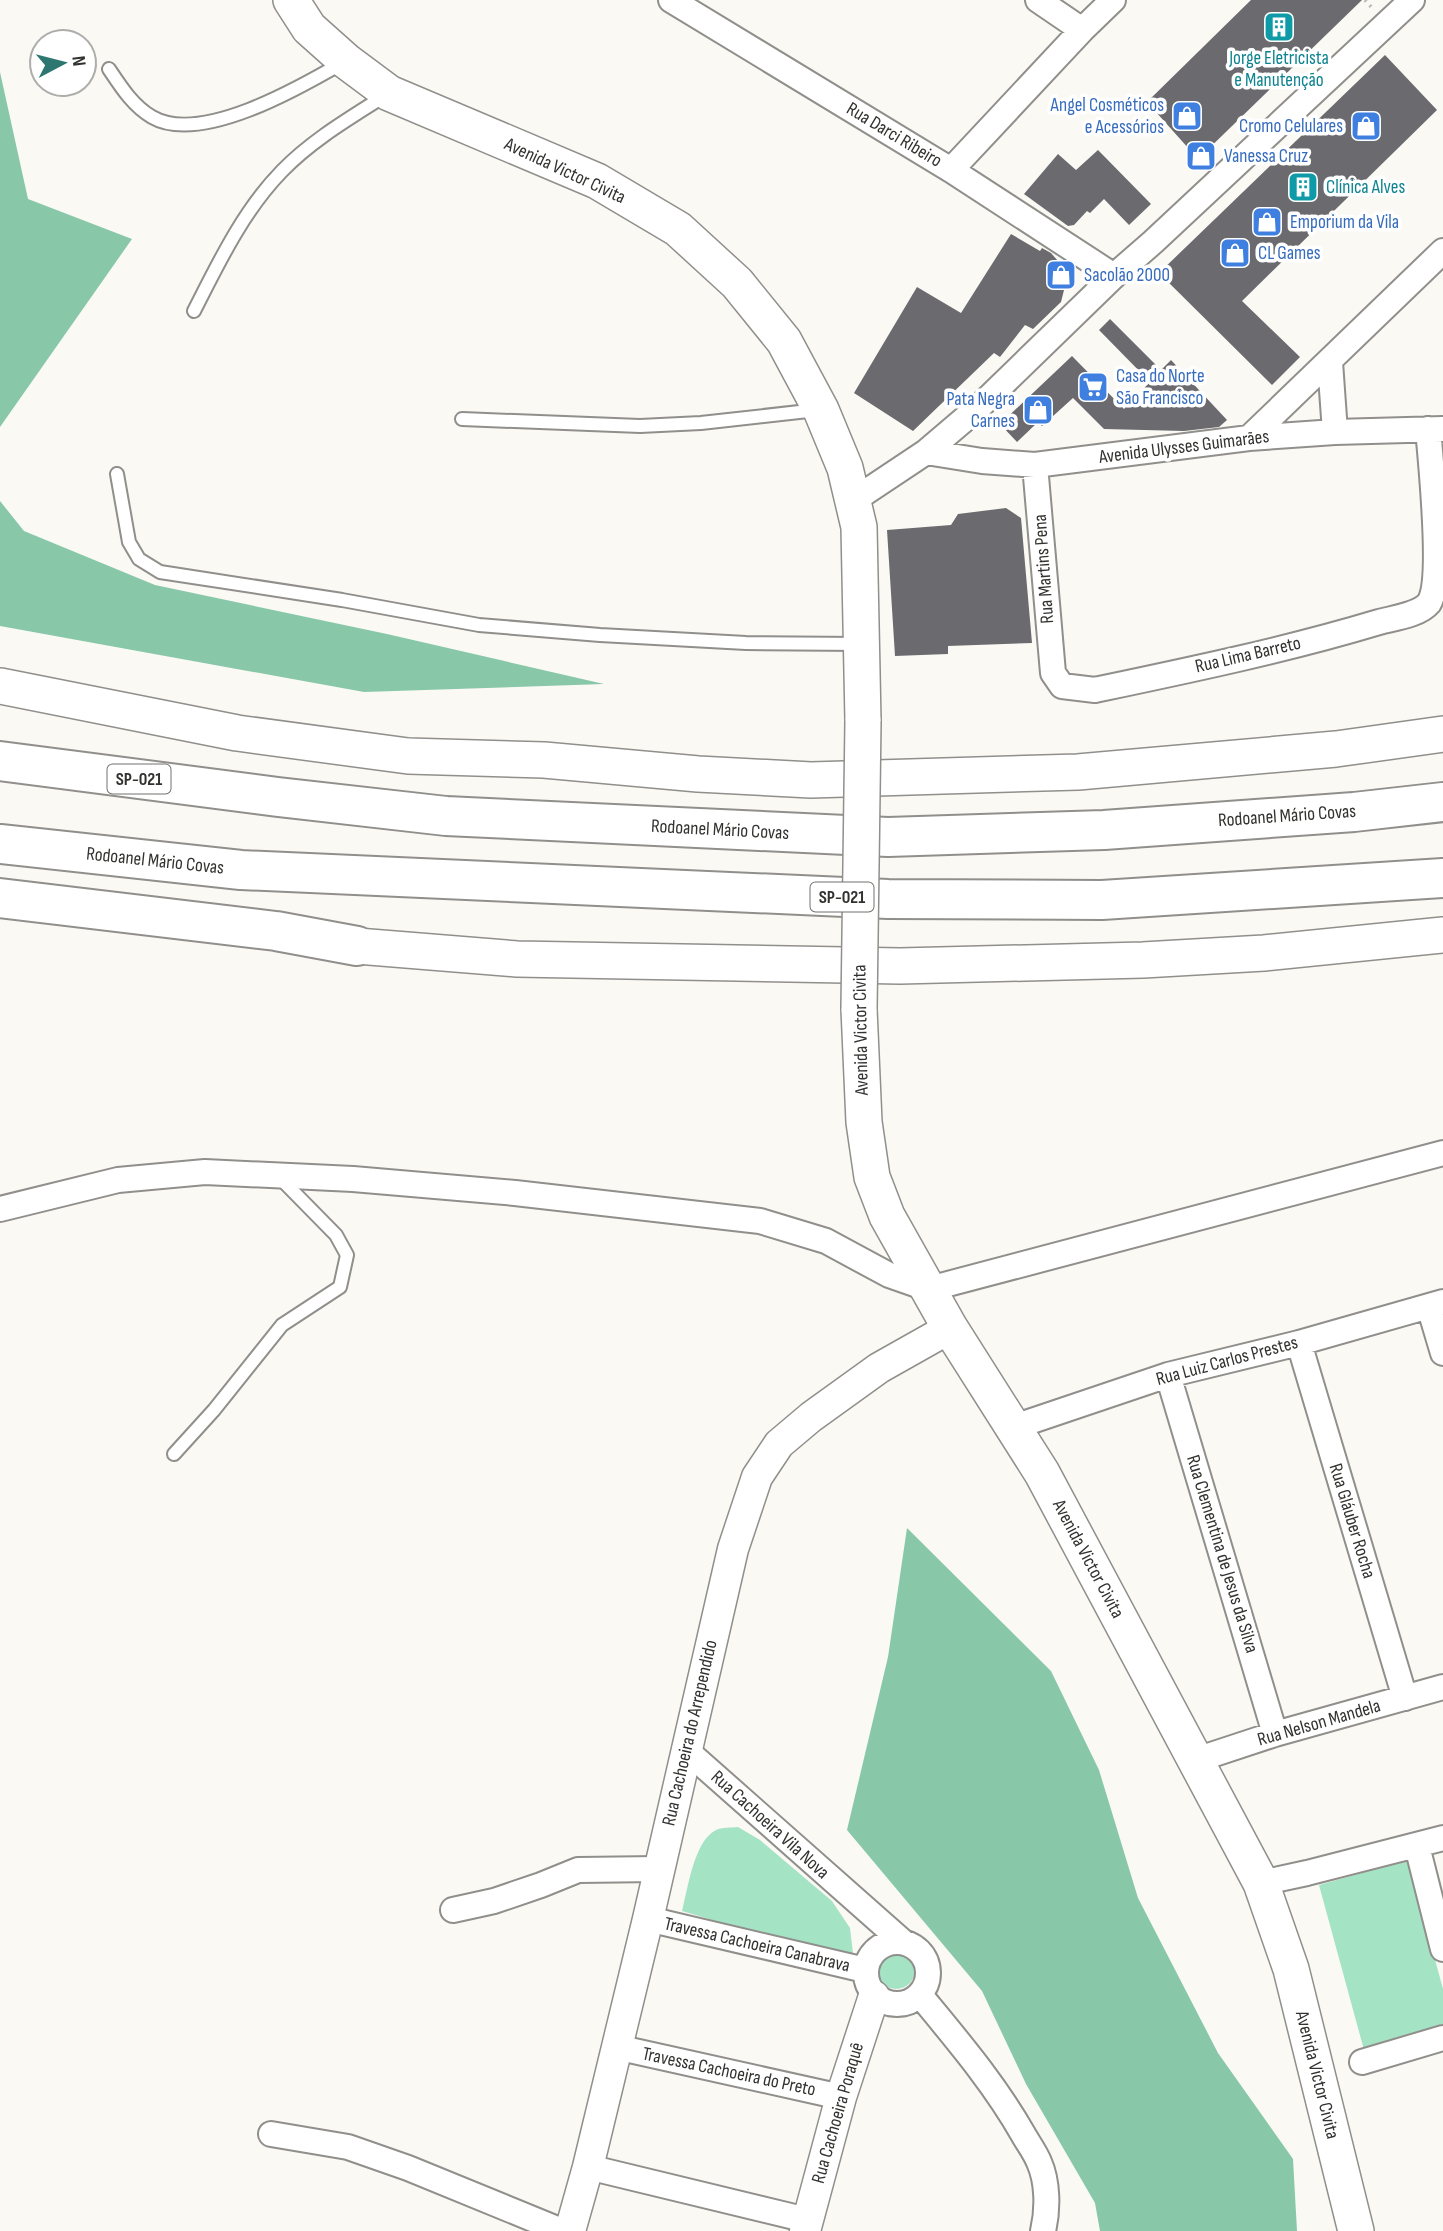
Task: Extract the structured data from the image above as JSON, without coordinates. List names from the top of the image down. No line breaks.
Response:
{"streets":{"highway":["SP-021","Rodoanel Mário Covas"],"main road":["Avenida Victor Civita"],"street":["Rua Darci Ribeiro","Avenida Ulysses Guimarães","Rua Martins Pena","Rua Lima Barreto","Rua Luiz Carlos Prestes","Rua Gláuber Rocha","Rua Clementina de Jesus da Silva","Rua Nelson Mandela","Rua Cachoeira do Arrependido","Rua Cachoeira Vila Nova","Travessa Cachoeira Canabrava","Travessa Cachoeira do Preto","Rua Cachoeira Poraquê"]},"crossings":[["Avenida Victor Civita","Rua Luiz Carlos Prestes"],["Avenida Victor Civita","Rua Nelson Mandela"],["Avenida Victor Civita","Rua Cachoeira do Arrependido"],["Avenida Ulysses Guimarães","Rua Martins Pena"],["Avenida Ulysses Guimarães","Rua Lima Barreto"],["Rua Martins Pena","Rua Lima Barreto"],["Rua Luiz Carlos Prestes","Rua Gláuber Rocha"],["Rua Luiz Carlos Prestes","Rua Clementina de Jesus da Silva"],["Rua Gláuber Rocha","Rua Nelson Mandela"],["Rua Clementina de Jesus da Silva","Rua Nelson Mandela"],["Rua Cachoeira do Arrependido","Rua Cachoeira Vila Nova"],["Rua Cachoeira do Arrependido","Travessa Cachoeira Canabrava"],["Rua Cachoeira do Arrependido","Travessa Cachoeira do Preto"],["Rua Cachoeira Vila Nova","Travessa Cachoeira Canabrava"],["Rua Cachoeira Vila Nova","Rua Cachoeira Poraquê"],["Travessa Cachoeira Canabrava","Rua Cachoeira Poraquê"],["Travessa Cachoeira do Preto","Rua Cachoeira Poraquê"]],"places":{"building":["Jorge Eletricista e Manutenção","Clínica Alves"],"shop":["Angel Cosméticos e Acessórios","Cromo Celulares","Vanessa Cruz","Emporium da Vila","CL Games","Sacolão 2000","Pata Negra Carnes"],"supermarket":["Casa do Norte São Francisco"]},"north":"right"}
